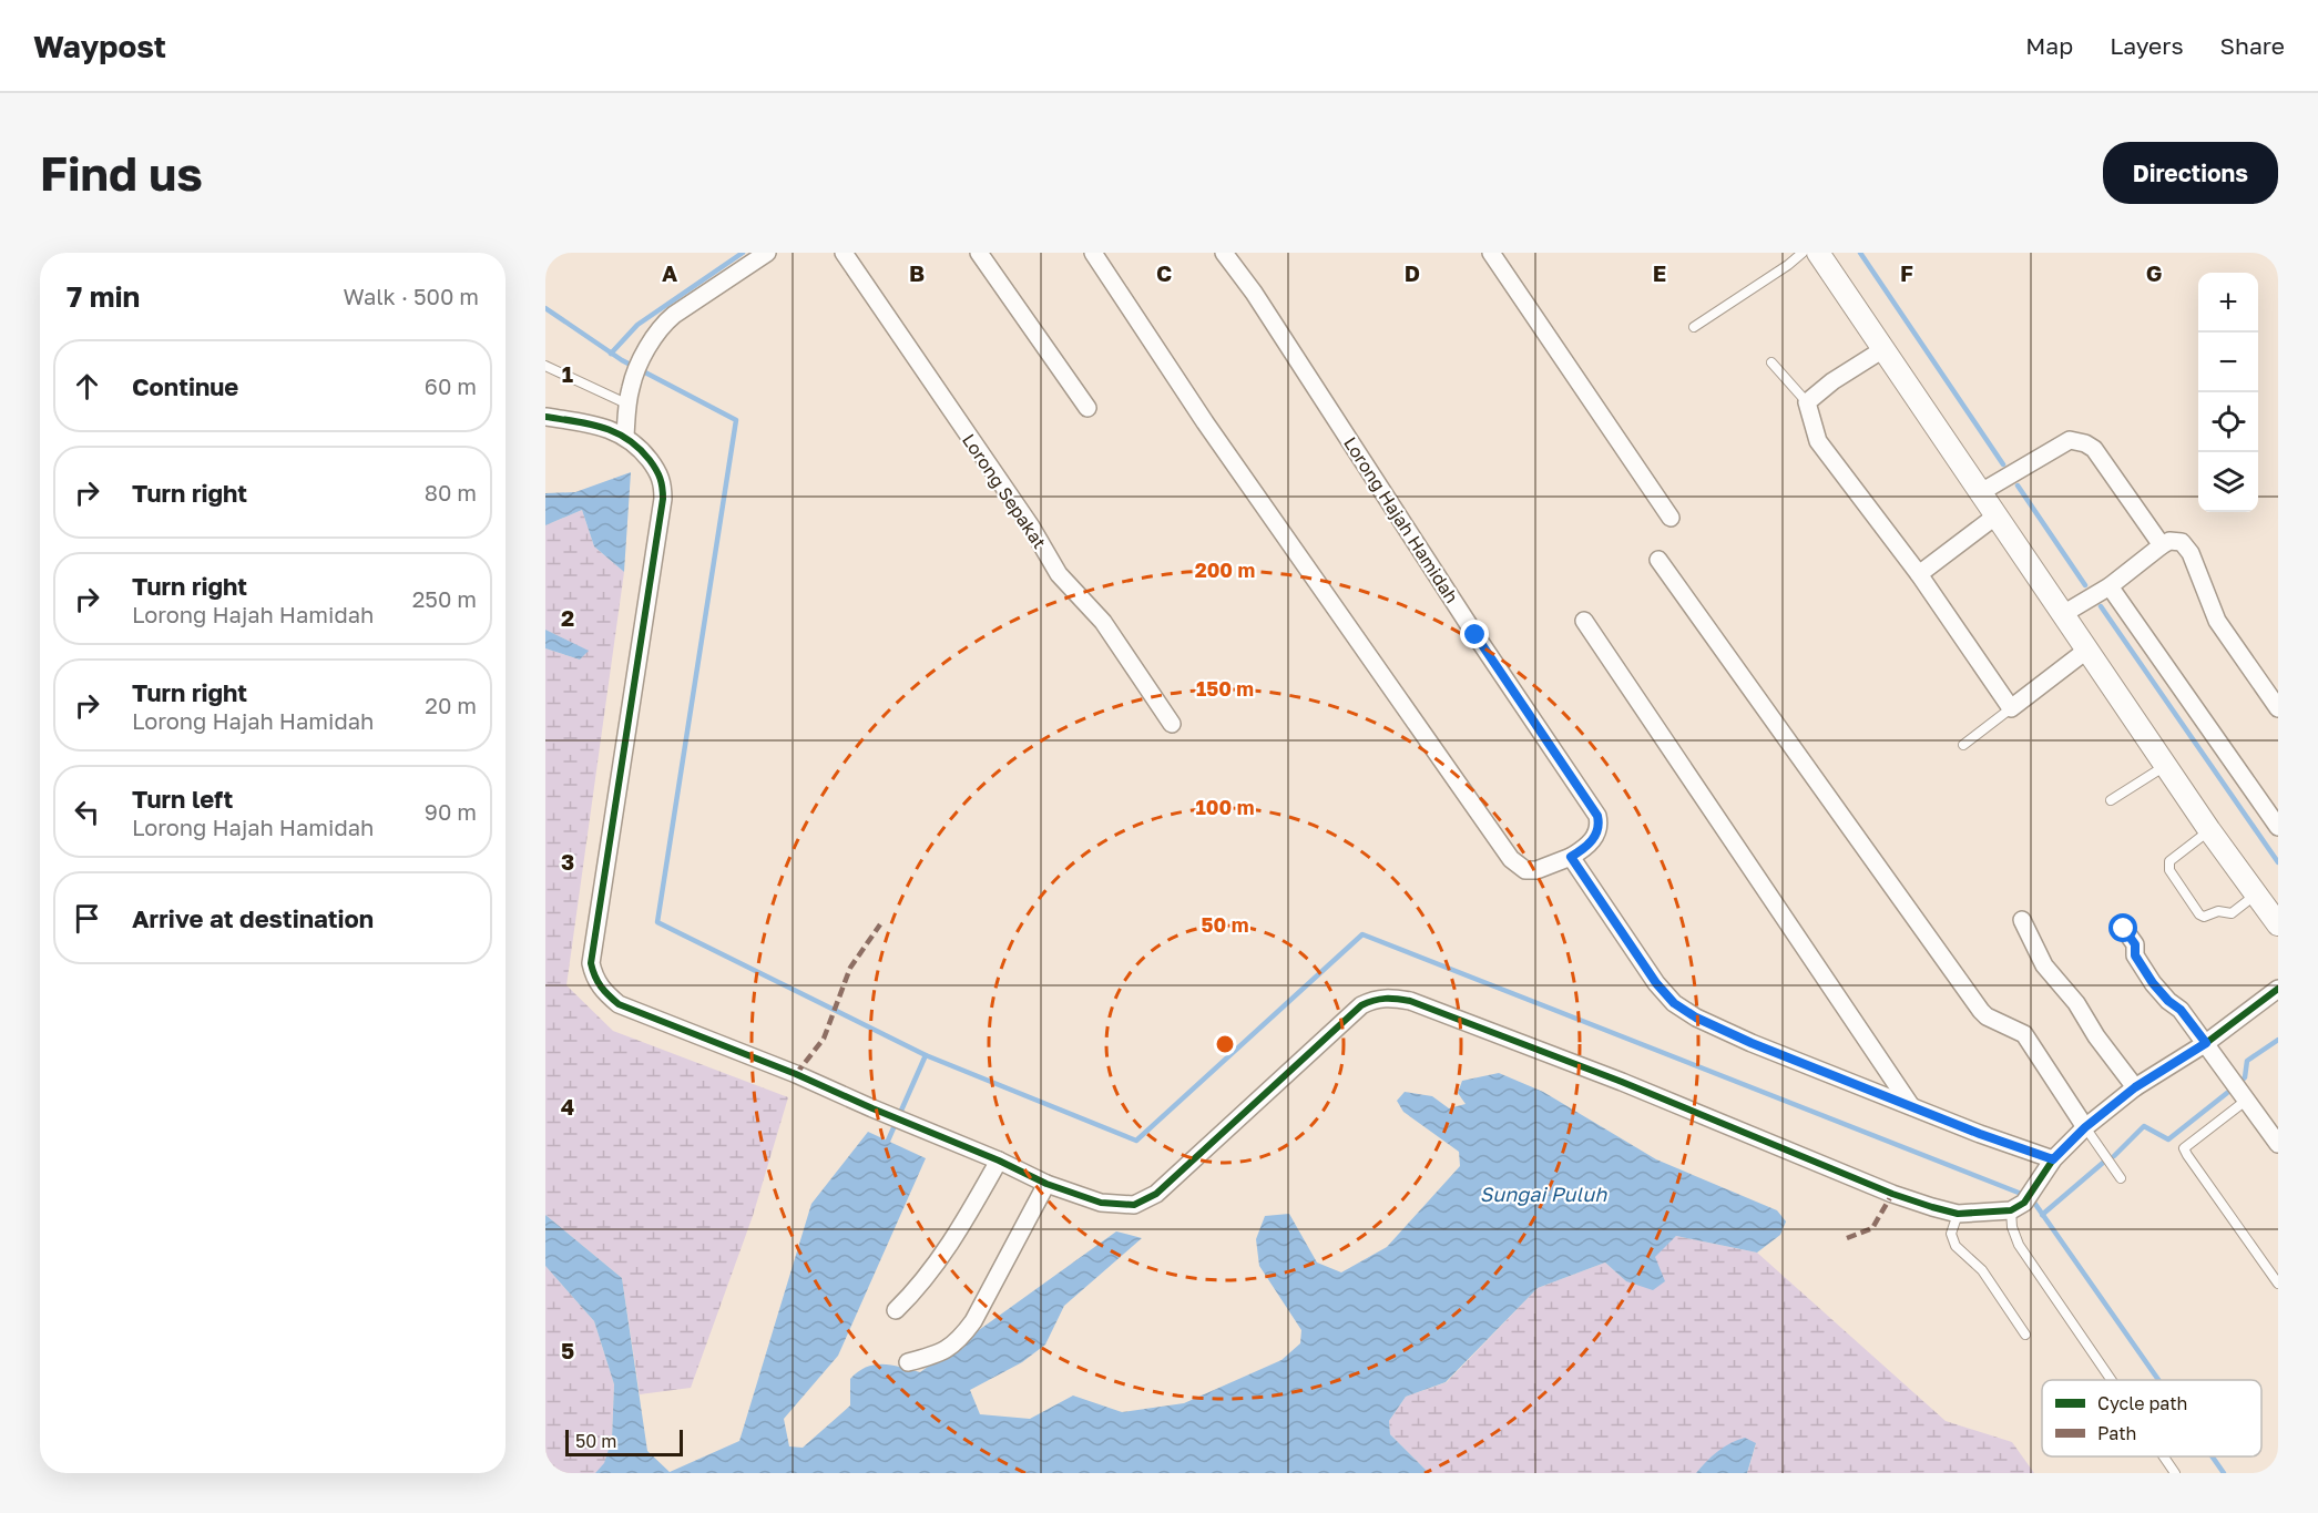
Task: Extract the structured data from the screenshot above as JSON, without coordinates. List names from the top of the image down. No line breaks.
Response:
{"streets":{"street":["Lorong Sepakat","Lorong Hajah Hamidah"]},"water":["Sungai Puluh"],"legend":["Cycle path","Path"],"scale_bar":"50 m","page":{"header":"Waypost","nav":["Map","Layers","Share"],"buttons":"Directions","title":"Find us","heading":["7 min","Walk · 500 m"],"map_buttons":["+","−"],"list":[["Continue","60 m"],["Turn right","80 m"],["Turn right","Lorong Hajah Hamidah","250 m"],["Turn right","Lorong Hajah Hamidah","20 m"],["Turn left","Lorong Hajah Hamidah","90 m"],"Arrive at destination"],"scale":"50 m"},"grid":{"columns":["A","B","C","D","E","F","G"],"rows":["1","2","3","4","5"]},"rings":["200 m","150 m","100 m","50 m"]}
